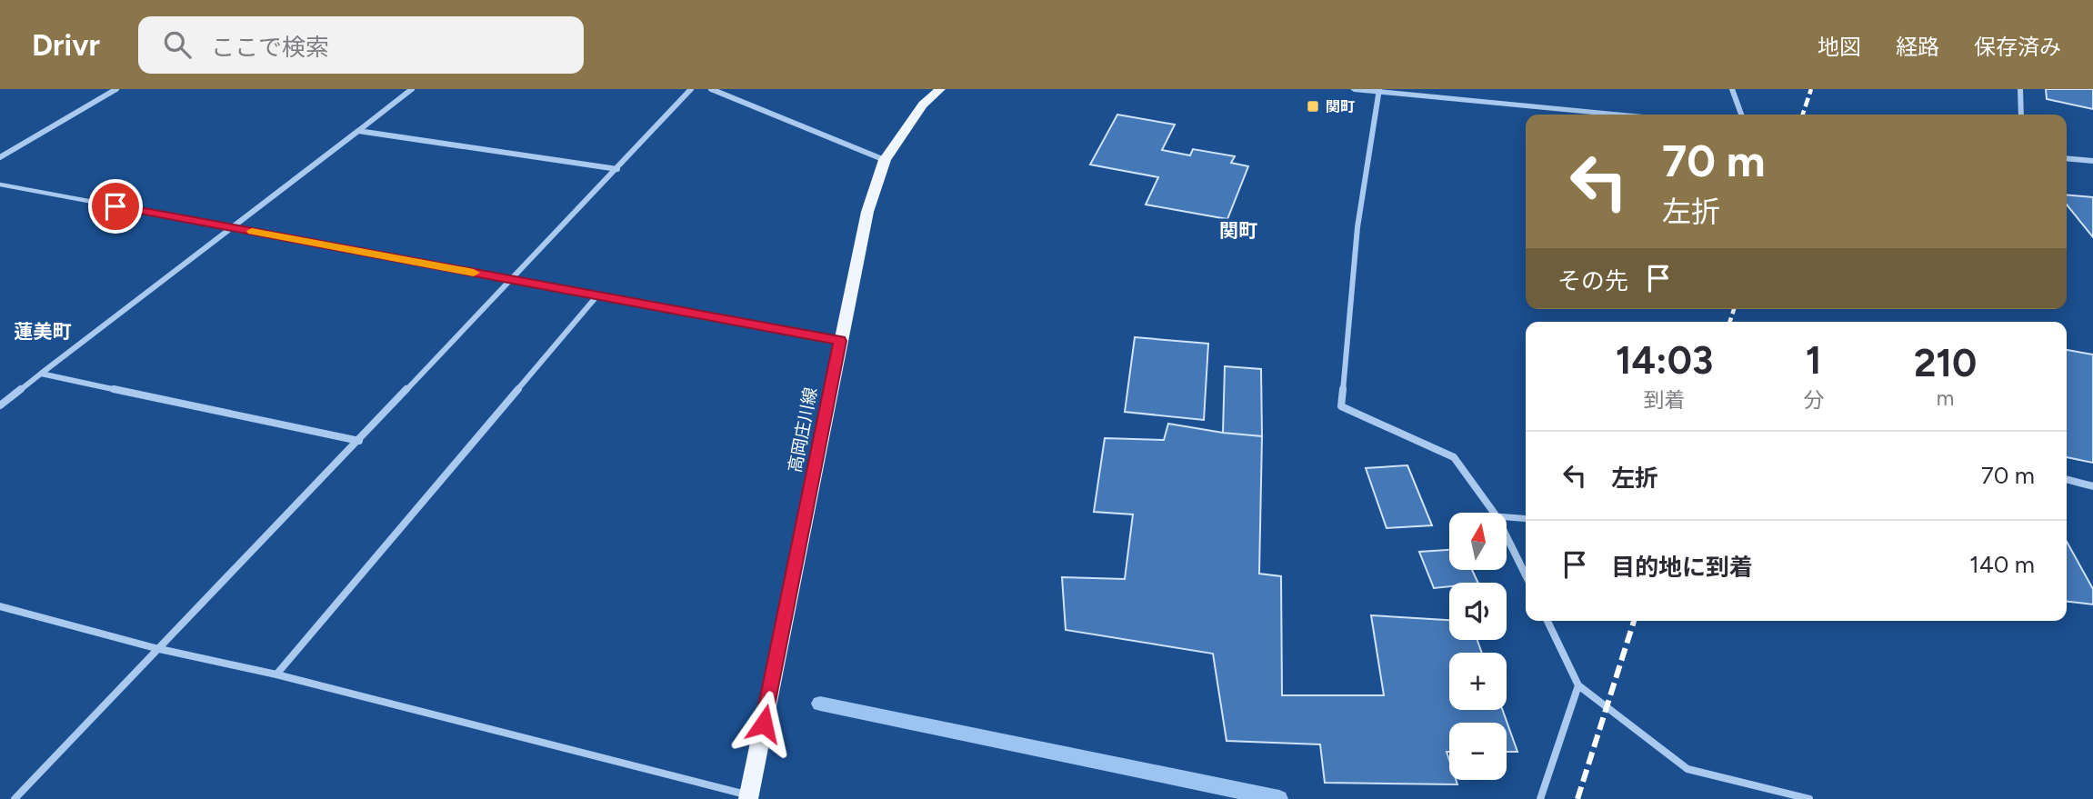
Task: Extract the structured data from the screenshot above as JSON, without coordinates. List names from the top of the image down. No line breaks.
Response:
{"streets":{"main road":["高岡庄川線"]},"districts":["関町","蓮美町"],"places":{"transit":["関町"]},"north":"top","page":{"header":"Drivr","search":"ここで検索","nav":["地図","経路","保存済み"],"turn":["70 m","左折"],"then":"その先","eta":["14:03","到着","1","分","210","m"],"list":[{"name":"左折","value":"70 m"},{"name":"目的地に到着","value":"140 m"}],"map_buttons":["+","−"]}}
